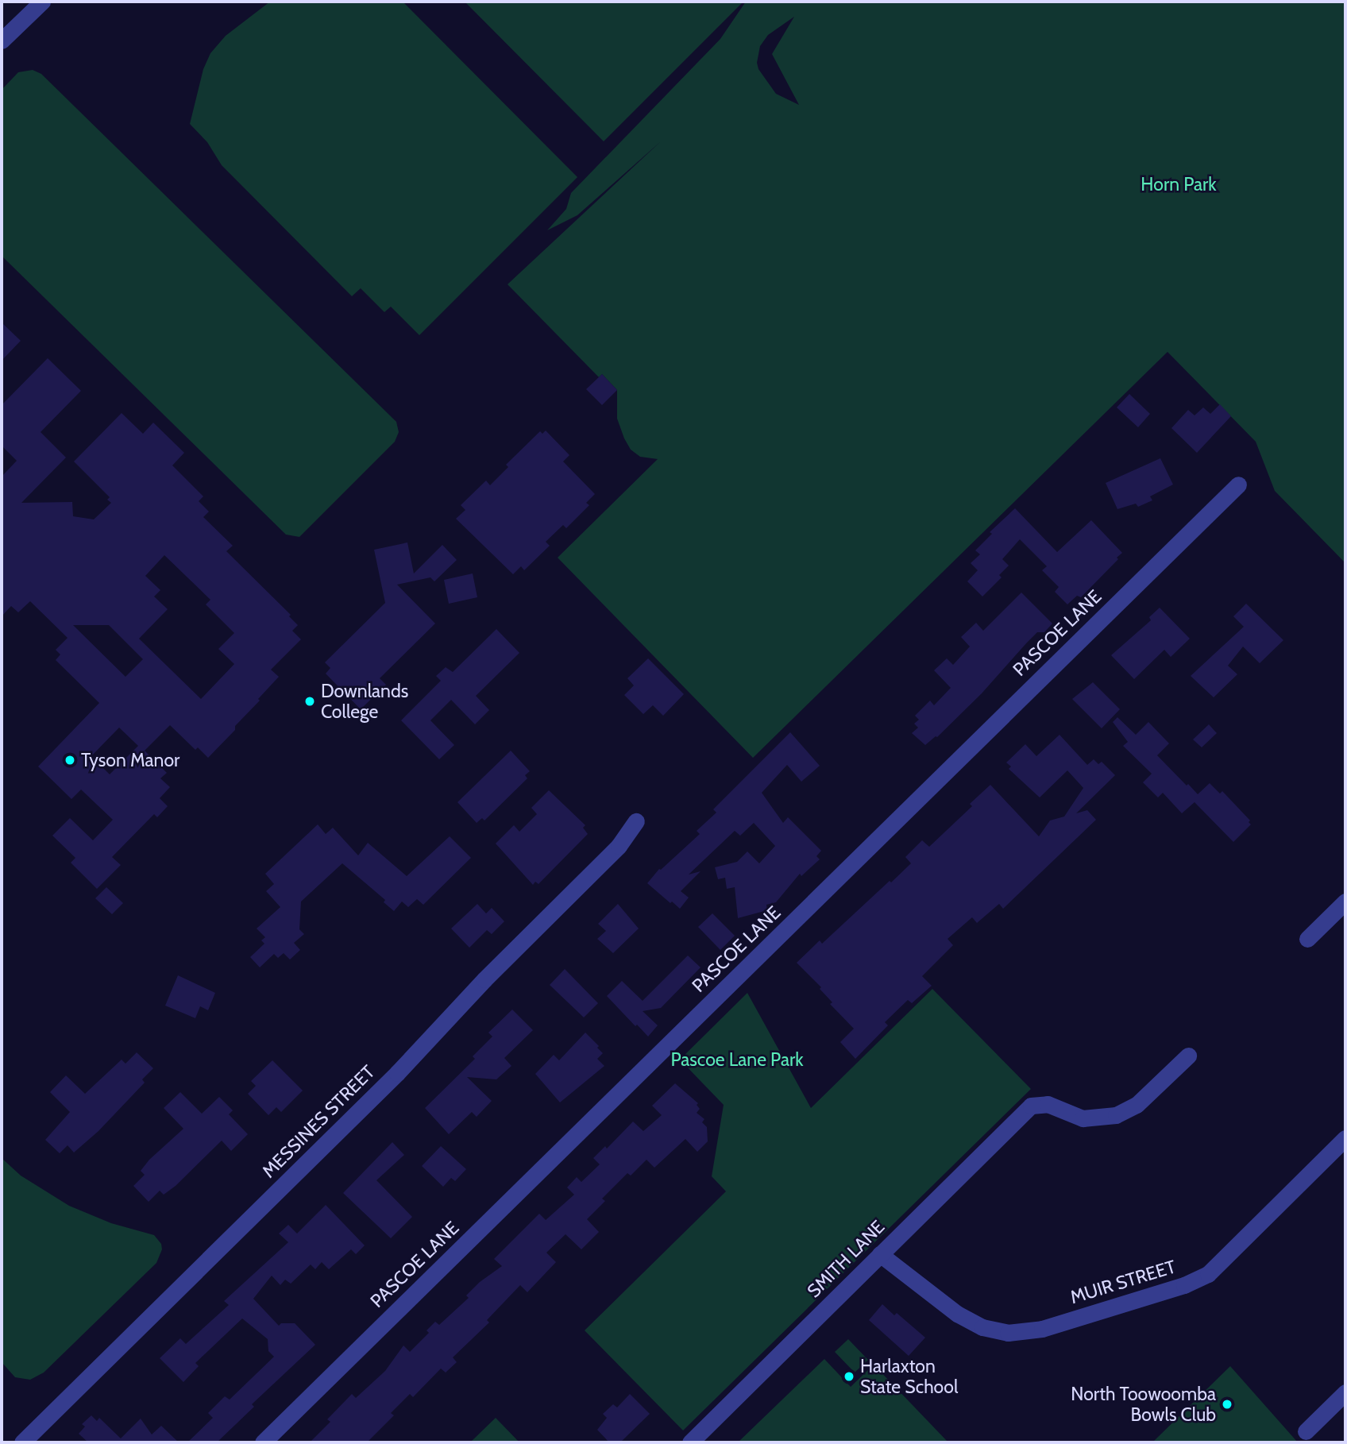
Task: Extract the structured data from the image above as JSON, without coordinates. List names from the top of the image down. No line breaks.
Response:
{"streets":{"street":["PASCOE LANE","MESSINES STREET","SMITH LANE","MUIR STREET"]},"crossings":[["SMITH LANE","MUIR STREET"]],"parks":["Horn Park","Pascoe Lane Park"],"places":["Downlands College","Tyson Manor","Harlaxton State School","North Toowoomba Bowls Club"]}
